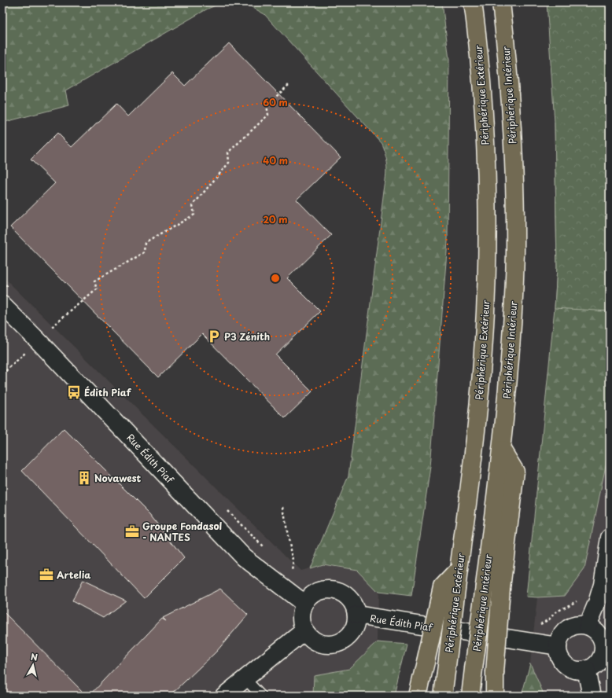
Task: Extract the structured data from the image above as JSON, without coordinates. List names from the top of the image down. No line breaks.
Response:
{"streets":{"highway":["Périphérique Extérieur","Périphérique Intérieur"],"street":["Rue Édith Piaf"]},"places":{"parking":["P3 Zénith"],"bus stop":["Édith Piaf"],"building":["Novawest"],"office":["Groupe Fondasol - NANTES","Artelia"]},"north":"top","rings":["60 m","40 m","20 m"]}
